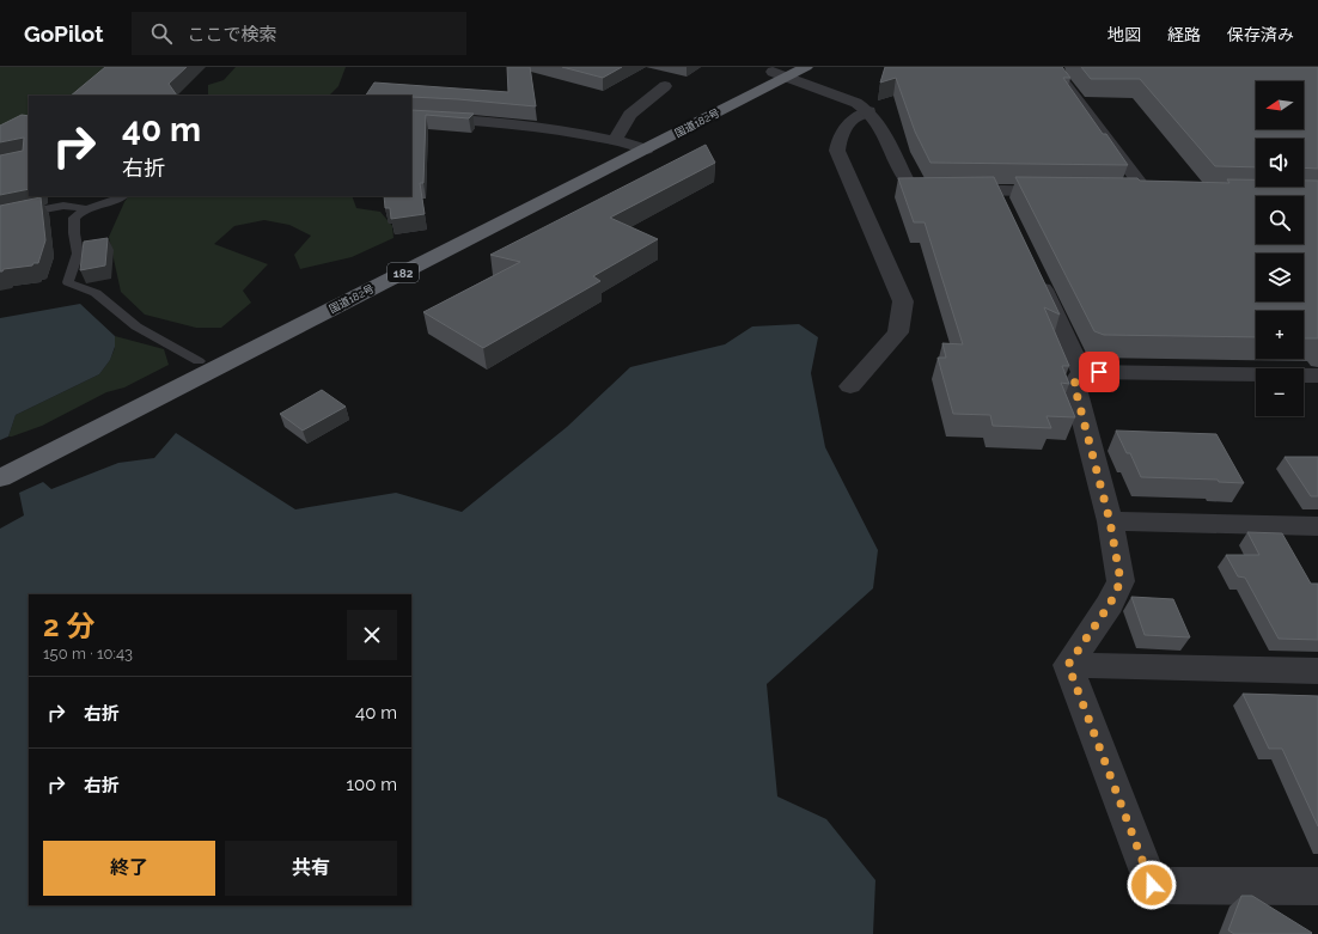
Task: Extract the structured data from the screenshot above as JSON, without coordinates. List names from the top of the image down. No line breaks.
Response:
{"streets":{"highway":["国道182号","182"]},"north":"left","page":{"header":"GoPilot","search":"ここで検索","nav":["地図","経路","保存済み"],"map_buttons":["+","−"],"turn":["40 m","右折"],"heading":["2 分","150 m · 10:43"],"list":[{"name":"右折","value":"40 m"},{"name":"右折","value":"100 m"}],"buttons":["終了","共有"]}}
